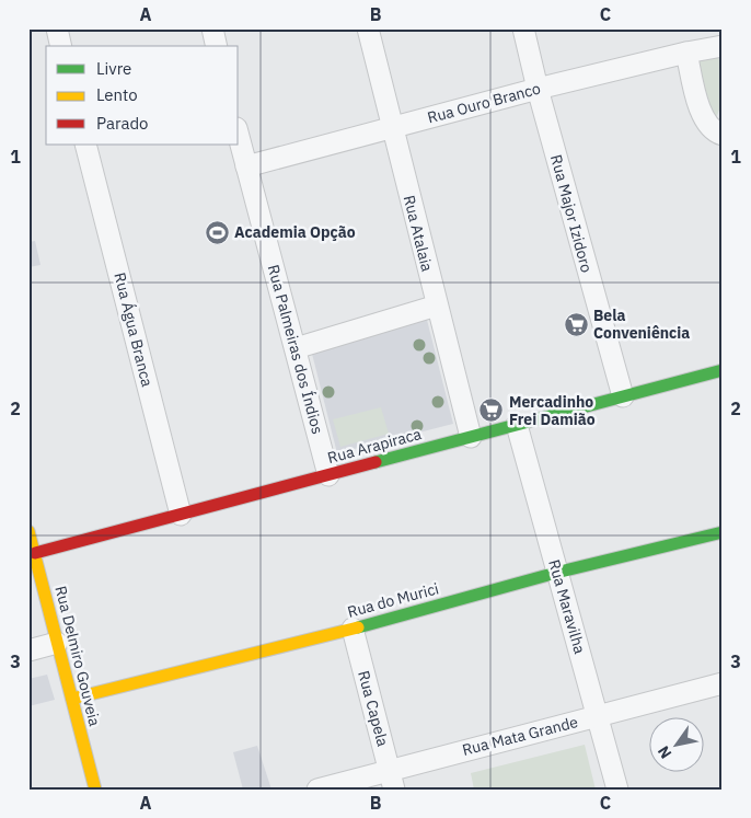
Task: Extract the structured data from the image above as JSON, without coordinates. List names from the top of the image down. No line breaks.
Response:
{"streets":{"street":["Rua Ouro Branco","Rua Major Izidoro","Rua Atalaia","Rua Água Branca","Rua Palmeiras dos Índios","Rua Arapiraca","Rua do Murici","Rua Maravilha","Rua Delmiro Gouveia","Rua Capela","Rua Mata Grande"]},"crossings":[["Rua Ouro Branco","Rua Major Izidoro"],["Rua Ouro Branco","Rua Atalaia"],["Rua Ouro Branco","Rua Palmeiras dos Índios"],["Rua Major Izidoro","Rua Arapiraca"],["Rua Atalaia","Rua Arapiraca"],["Rua Água Branca","Rua Arapiraca"],["Rua Palmeiras dos Índios","Rua Arapiraca"],["Rua Arapiraca","Rua Maravilha"],["Rua Arapiraca","Rua Delmiro Gouveia"],["Rua do Murici","Rua Maravilha"],["Rua do Murici","Rua Delmiro Gouveia"],["Rua do Murici","Rua Capela"],["Rua Maravilha","Rua Mata Grande"],["Rua Capela","Rua Mata Grande"]],"places":{"sports":["Academia Opção"],"supermarket":["Bela Conveniência","Mercadinho Frei Damião"]},"legend":["Livre","Lento","Parado"],"north":"bottom left","grid":{"columns":["A","B","C"],"rows":["1","2","3"]}}
